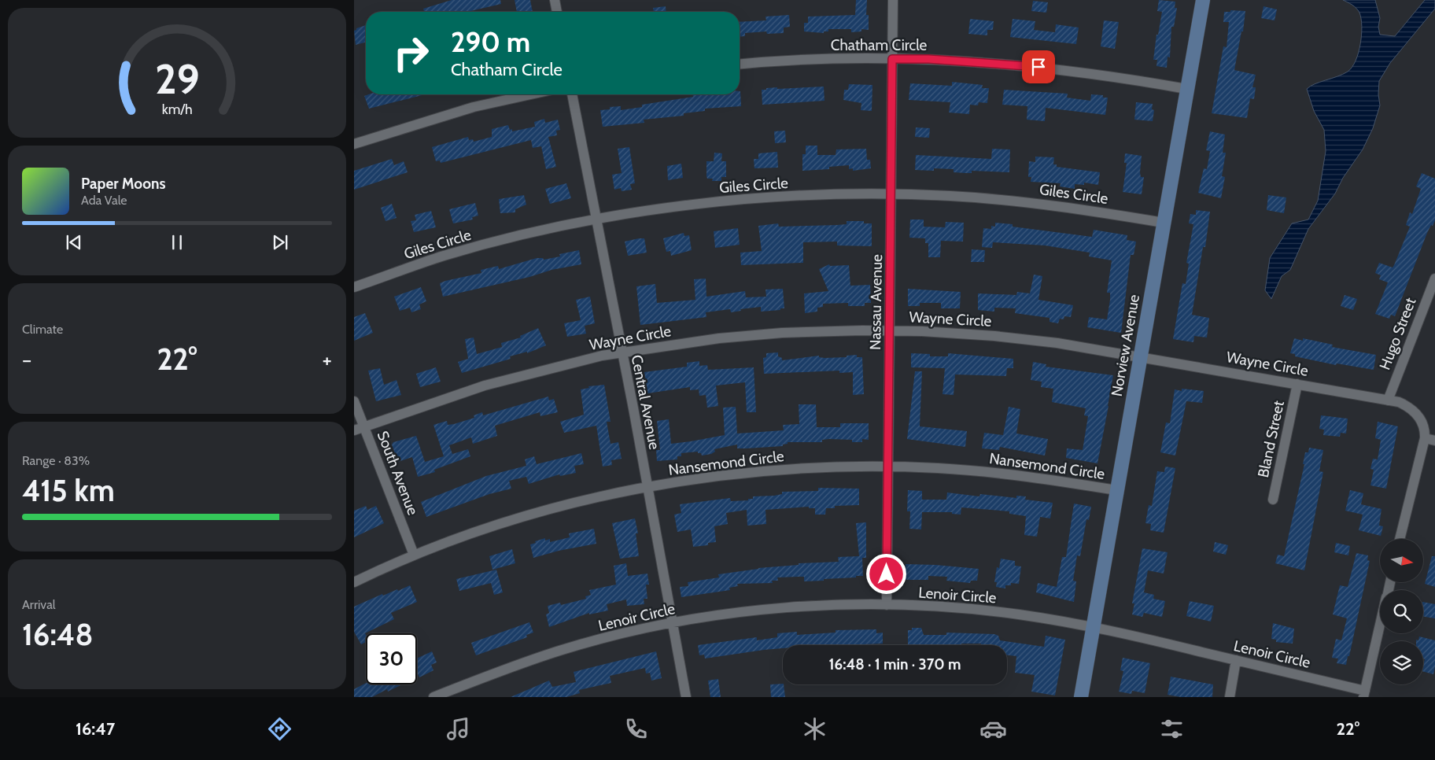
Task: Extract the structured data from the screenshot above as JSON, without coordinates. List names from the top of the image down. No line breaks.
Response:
{"streets":{"street":["Chatham Circle","Giles Circle","Nassau Avenue","Wayne Circle","Hugo Street","Norview Avenue","Central Avenue","Bland Street","Nansemond Circle","South Avenue","Lenoir Circle"]},"crossings":[["Chatham Circle","Nassau Avenue"],["Chatham Circle","Norview Avenue"],["Giles Circle","Nassau Avenue"],["Giles Circle","Norview Avenue"],["Giles Circle","Central Avenue"],["Nassau Avenue","Wayne Circle"],["Nassau Avenue","Nansemond Circle"],["Nassau Avenue","Lenoir Circle"],["Wayne Circle","Hugo Street"],["Wayne Circle","Norview Avenue"],["Wayne Circle","Central Avenue"],["Wayne Circle","Bland Street"],["Wayne Circle","South Avenue"],["Norview Avenue","Nansemond Circle"],["Norview Avenue","Lenoir Circle"],["Central Avenue","Nansemond Circle"],["Central Avenue","Lenoir Circle"],["Nansemond Circle","South Avenue"]],"north":"right","page":{"turn":["290 m","Chatham Circle"],"song":["Paper Moons","Ada Vale"],"tile":["Climate",["Range · 83%","415 km"],["Arrival","16:48"]],"heat":["−","22°","+"],"limit":"30","trip":"16:48 · 1 min · 370 m","tabs":["16:47","22°"],"gauge":["29","km/h"]}}
